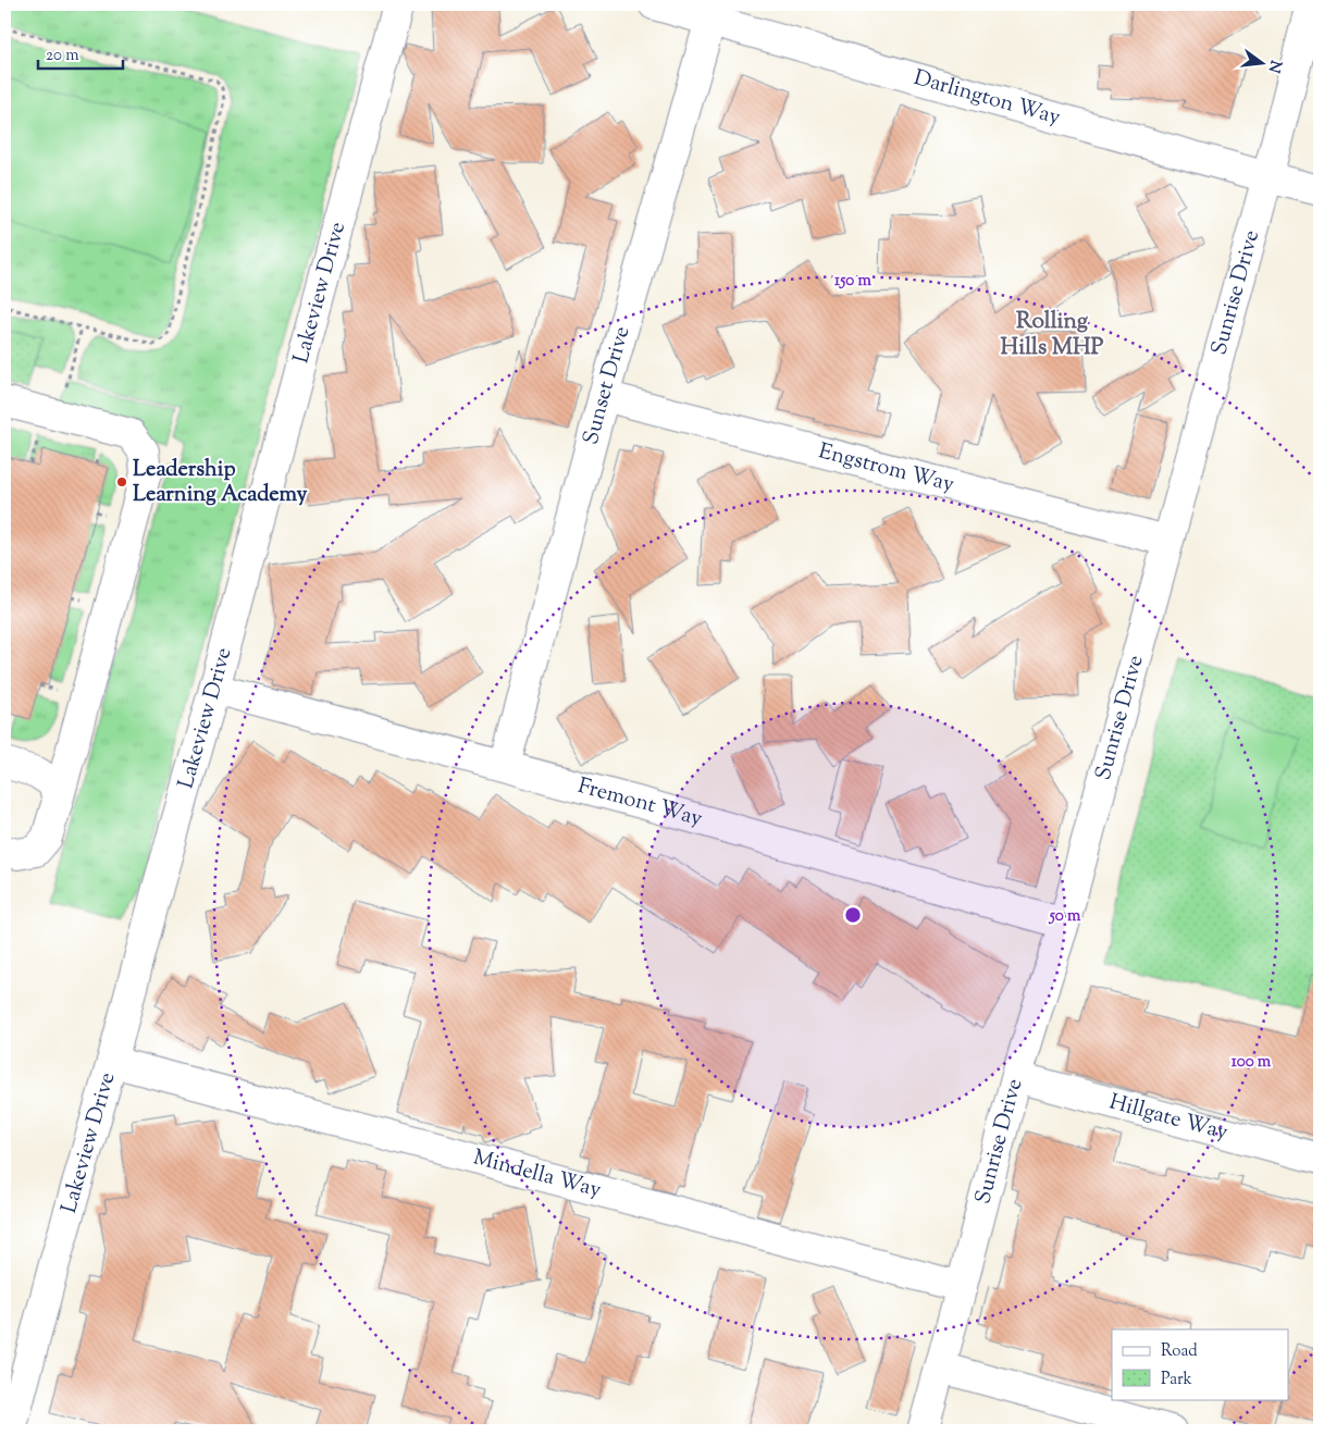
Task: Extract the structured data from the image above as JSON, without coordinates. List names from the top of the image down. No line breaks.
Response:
{"streets":{"street":["Darlington Way","Lakeview Drive","Sunrise Drive","Sunset Drive","Engstrom Way","Fremont Way","Hillgate Way","Mindella Way"]},"crossings":[["Darlington Way","Sunrise Drive"],["Darlington Way","Sunset Drive"],["Lakeview Drive","Fremont Way"],["Lakeview Drive","Mindella Way"],["Sunrise Drive","Engstrom Way"],["Sunrise Drive","Fremont Way"],["Sunrise Drive","Hillgate Way"],["Sunrise Drive","Mindella Way"],["Sunset Drive","Engstrom Way"],["Sunset Drive","Fremont Way"]],"districts":["Rolling Hills MHP"],"places":["Leadership Learning Academy"],"legend":["Road","Park"],"scale_bar":"20 m","north":"right","rings":["150 m","50 m","100 m"]}
